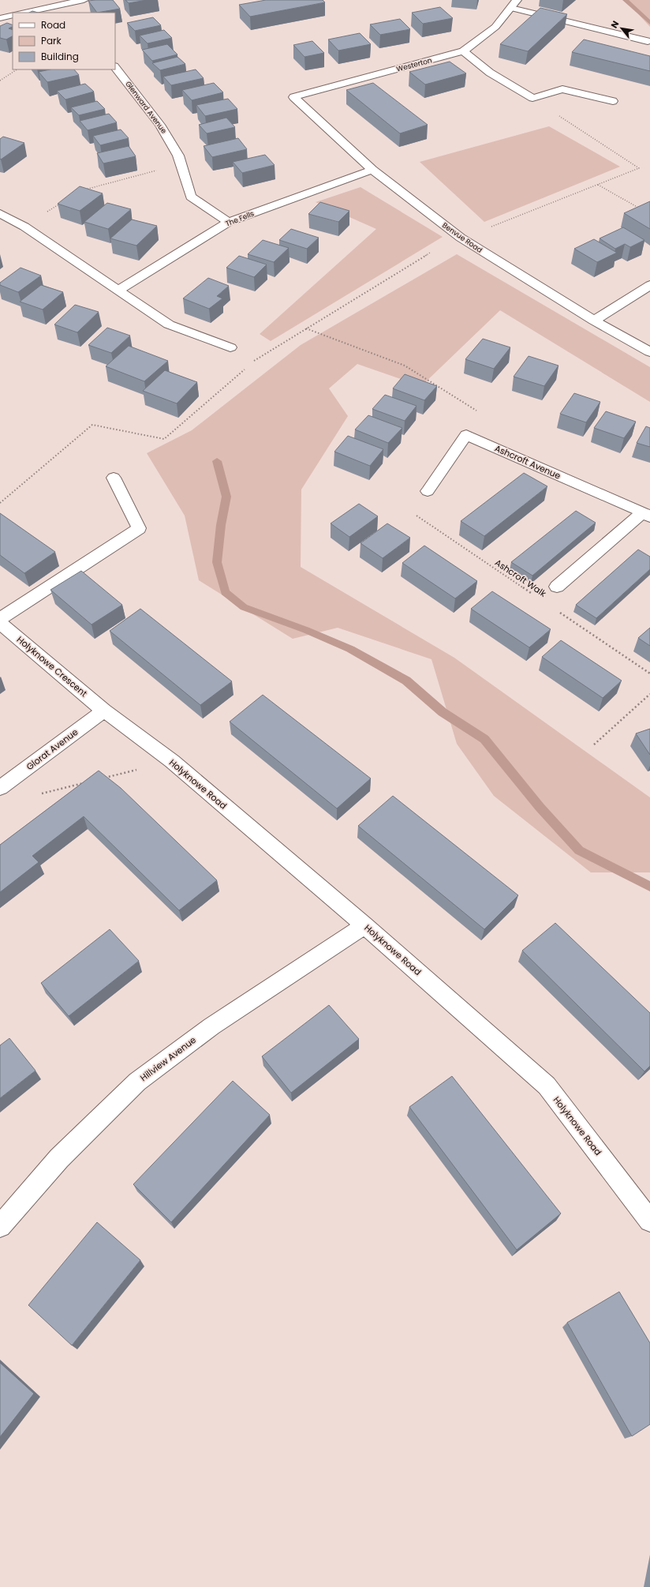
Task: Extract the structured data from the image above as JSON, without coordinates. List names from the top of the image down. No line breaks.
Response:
{"streets":{"street":["Westerton","Glenward Avenue","The Fells","Benvue Road","Ashcroft Avenue","Holyknowe Crescent","Glorat Avenue","Holyknowe Road","Hillview Avenue"],"path":["Ashcroft Walk"]},"crossings":[["Westerton","Benvue Road"],["Glenward Avenue","The Fells"],["The Fells","Benvue Road"],["Holyknowe Crescent","Glorat Avenue"],["Holyknowe Crescent","Holyknowe Road"],["Glorat Avenue","Holyknowe Road"],["Holyknowe Road","Hillview Avenue"]],"legend":["Road","Park","Building"],"north":"top left"}
